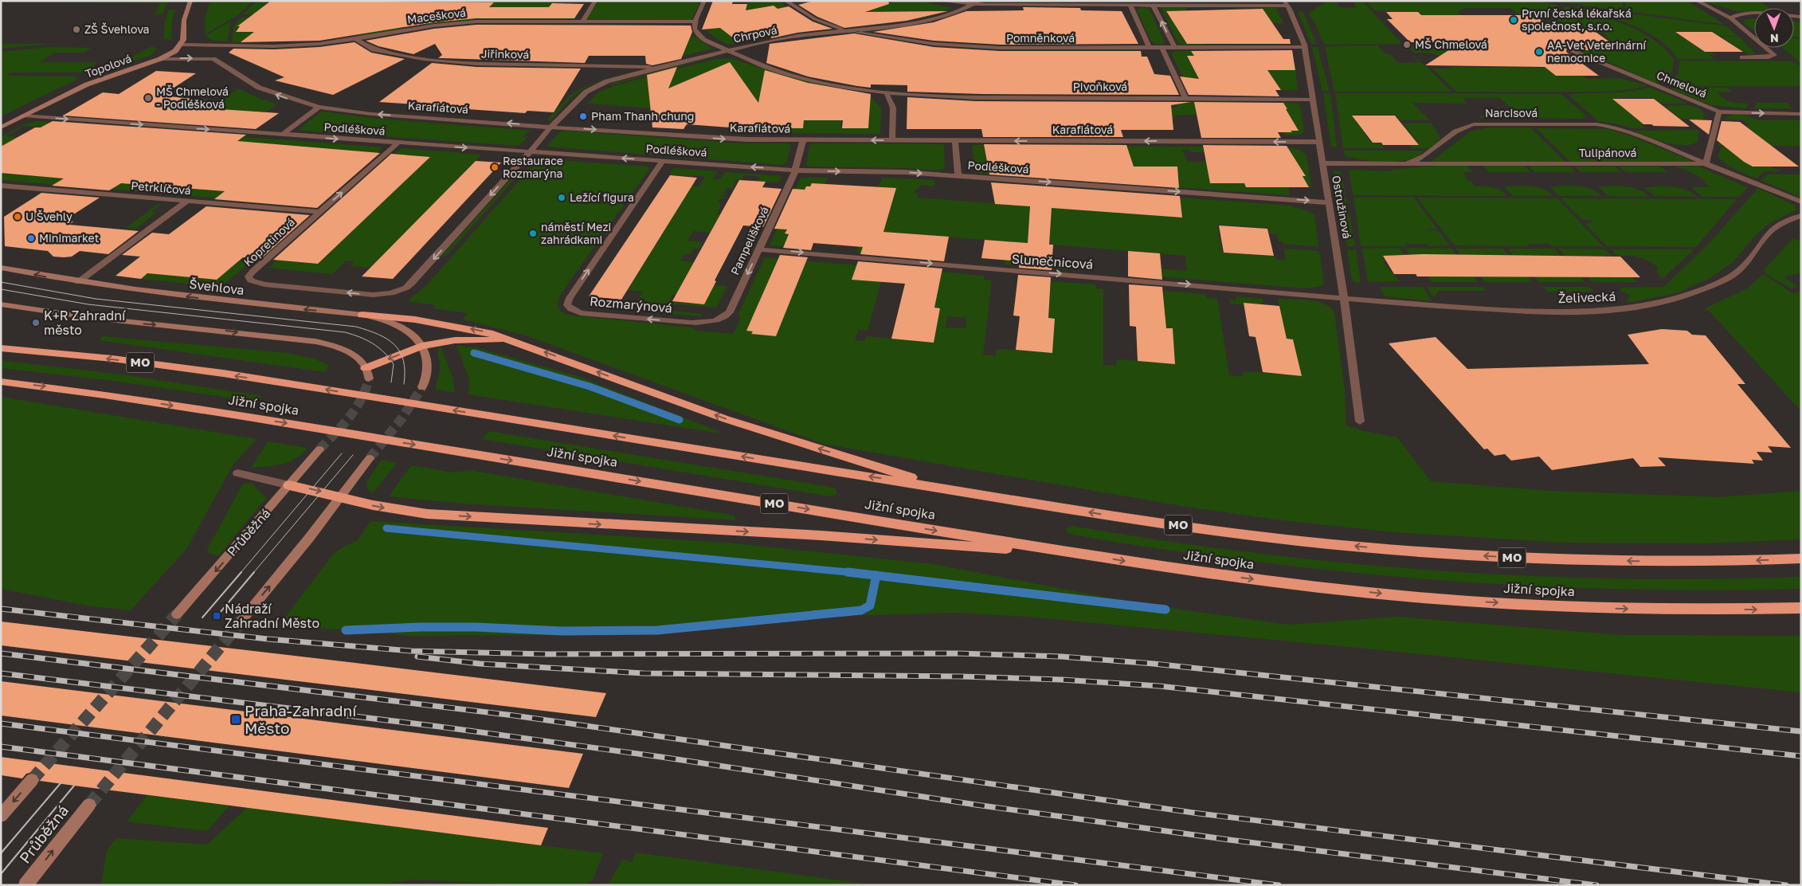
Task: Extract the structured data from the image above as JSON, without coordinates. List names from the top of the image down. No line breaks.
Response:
{"streets":{"highway":["MO","Jižní spojka"],"main road":["Topolová","Švehlova","Průběžná"],"street":["Macešková","Chrpová","Pomněnková","Jiřinková","Chmelová","Pivoňková","Karafiátová","Narcisová","Podléšková","Tulipánová","Petrklíčová","Ostružinová","Pampelišková","Kopretinová","Slunečnicová","Želivecká","Rozmarýnová"]},"crossings":[["Macešková","Jiřinková"],["Macešková","Topolová"],["Macešková","Pivoňková"],["Chrpová","Pomněnková"],["Chrpová","Jiřinková"],["Chrpová","Pivoňková"],["Chrpová","Karafiátová"],["Chrpová","Podléšková"],["Chrpová","Kopretinová"],["Pomněnková","Ostružinová"],["Topolová","Podléšková"],["Chmelová","Narcisová"],["Chmelová","Tulipánová"],["Pivoňková","Ostružinová"],["Karafiátová","Ostružinová"],["Karafiátová","Pampelišková"],["Narcisová","Tulipánová"],["Narcisová","Ostružinová"],["Podléšková","Ostružinová"],["Podléšková","Pampelišková"],["Podléšková","Kopretinová"],["Podléšková","Rozmarýnová"],["Petrklíčová","Kopretinová"],["Ostružinová","Slunečnicová"],["Ostružinová","Želivecká"],["Pampelišková","Slunečnicová"],["Pampelišková","Rozmarýnová"],["Slunečnicová","Želivecká"]],"one_way":["Pampelišková","Slunečnicová"],"places":{"other":["První česká lékařská společnost, s.r.o.","ZŠ Švehlova","MŠ Chmelová","AA-Vet Veterinární nemocnice","MŠ Chmelová - Podléšková","Pham Thanh chung","Restaurace Rozmarýna","Ležící figura","U Švehly","náměstí Mezi zahrádkami","Minimarket","K+R Zahradní město"],"transit":["Nádraží Zahradní Město","Praha-Zahradní Město"]},"north":"bottom"}
